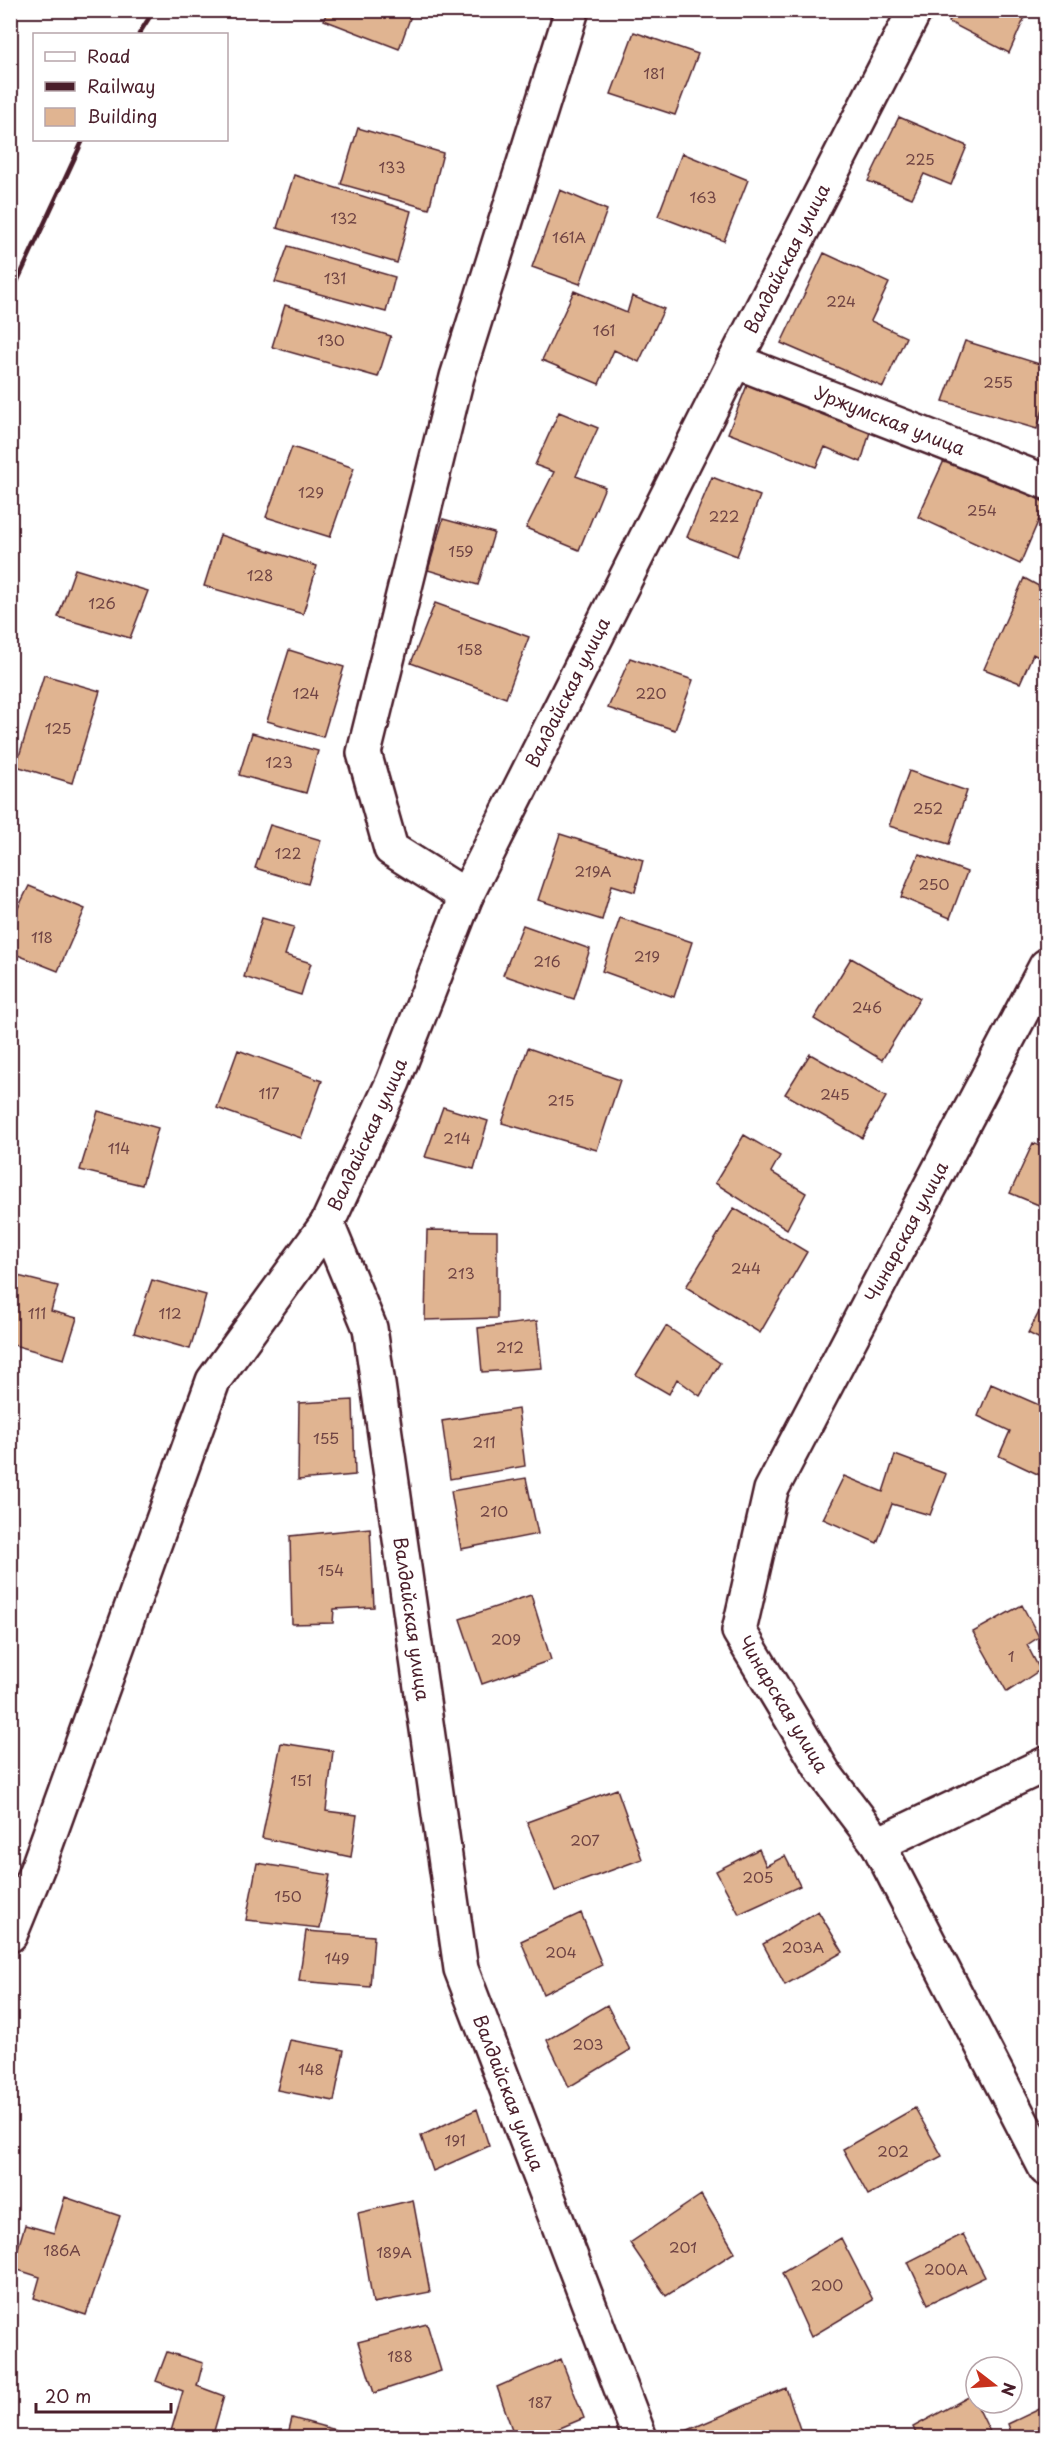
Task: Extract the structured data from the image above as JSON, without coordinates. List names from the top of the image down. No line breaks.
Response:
{"streets":{"street":["Валдайская улица","Уржумская улица","Чинарская улица"]},"crossings":[["Валдайская улица","Уржумская улица"]],"house_numbers":["181","225","133","163","132","161А","131","224","161","130","255","129","254","222","159","128","126","158","124","220","125","123","252","122","219А","250","118","219","216","246","117","245","215","214","114","244","213","111","112","212","155","211","210","154","209","1","151","207","205","150","203А","204","149","203","148","191","202","201","186А","189А","200А","200","188","187"],"legend":["Road","Railway","Building"],"scale_bar":"20 m","north":"right"}
